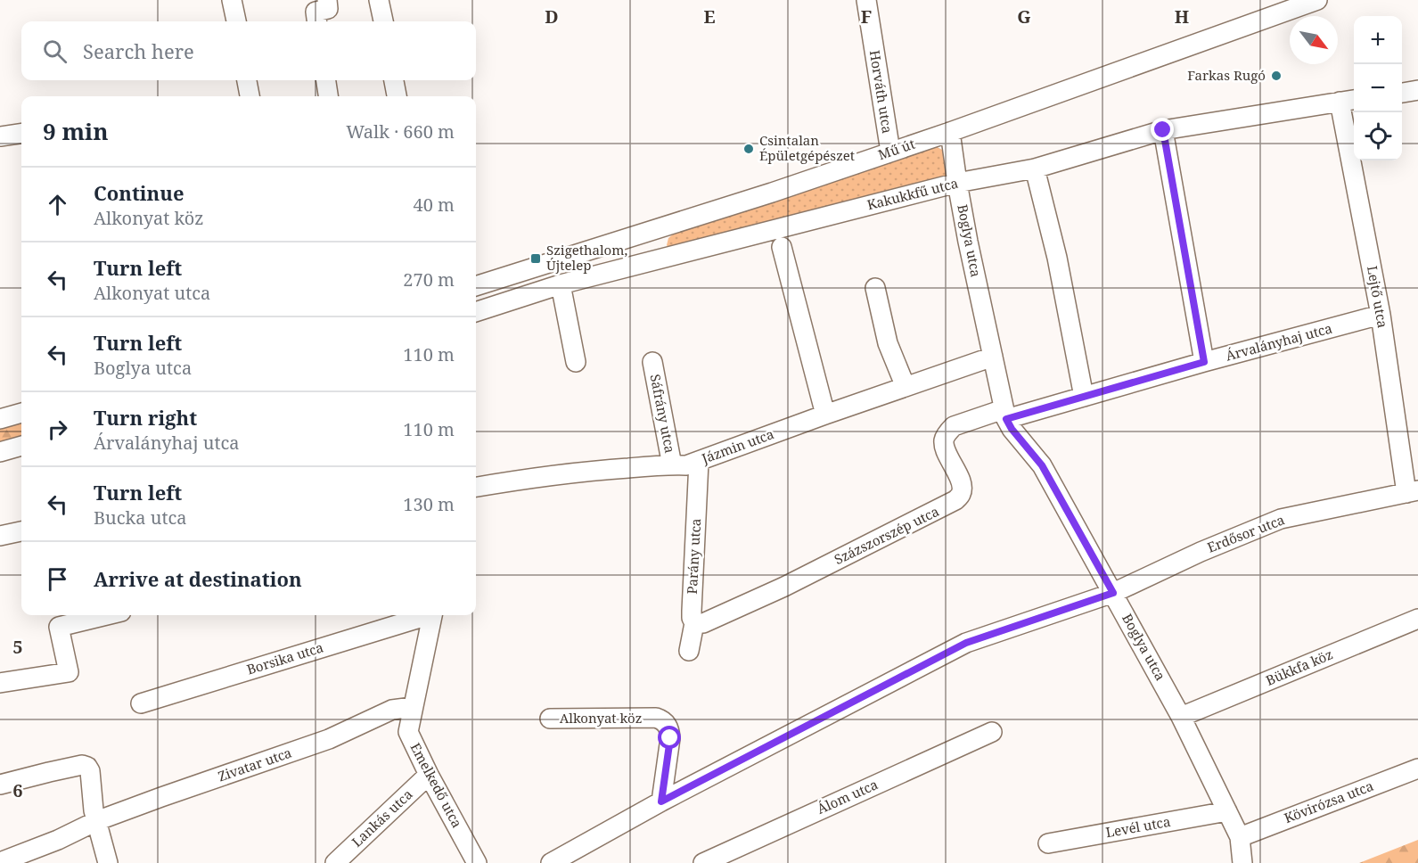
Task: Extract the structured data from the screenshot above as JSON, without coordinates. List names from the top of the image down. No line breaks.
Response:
{"streets":{"street":["Horváth utca","Mű út","Kakukkfű utca","Boglya utca","Lejtő utca","Árvalányhaj utca","Sáfrány utca","Jázmin utca","Erdősor utca","Százszorszép utca","Parány utca","Borsika utca","Bükkfa köz","Alkonyat köz","Zivatar utca","Emelkedő utca","Álom utca","Kövirózsa utca","Lankás utca","Levél utca"]},"crossings":[["Horváth utca","Mű út"],["Mű út","Boglya utca"],["Kakukkfű utca","Boglya utca"],["Kakukkfű utca","Lejtő utca"],["Boglya utca","Árvalányhaj utca"],["Boglya utca","Jázmin utca"],["Boglya utca","Erdősor utca"],["Boglya utca","Százszorszép utca"],["Boglya utca","Bükkfa köz"],["Boglya utca","Kövirózsa utca"],["Boglya utca","Levél utca"],["Lejtő utca","Árvalányhaj utca"],["Lejtő utca","Erdősor utca"],["Árvalányhaj utca","Százszorszép utca"],["Sáfrány utca","Jázmin utca"],["Jázmin utca","Parány utca"],["Erdősor utca","Alkonyat köz"],["Százszorszép utca","Parány utca"],["Borsika utca","Emelkedő utca"],["Zivatar utca","Emelkedő utca"],["Emelkedő utca","Lankás utca"]],"places":{"other":["Farkas Rugó","Csintalan Épületgépészet"],"transit":["Szigethalom, Újtelep"]},"north":"bottom right","page":{"map_buttons":["+","−"],"search":"Search here","heading":["9 min","Walk · 660 m"],"list":[["Continue","Alkonyat köz","40 m"],["Turn left","Alkonyat utca","270 m"],["Turn left","Boglya utca","110 m"],["Turn right","Árvalányhaj utca","110 m"],["Turn left","Bucka utca","130 m"],"Arrive at destination"]},"grid":{"columns":["D","E","F","G","H"],"rows":["5","6"]}}
